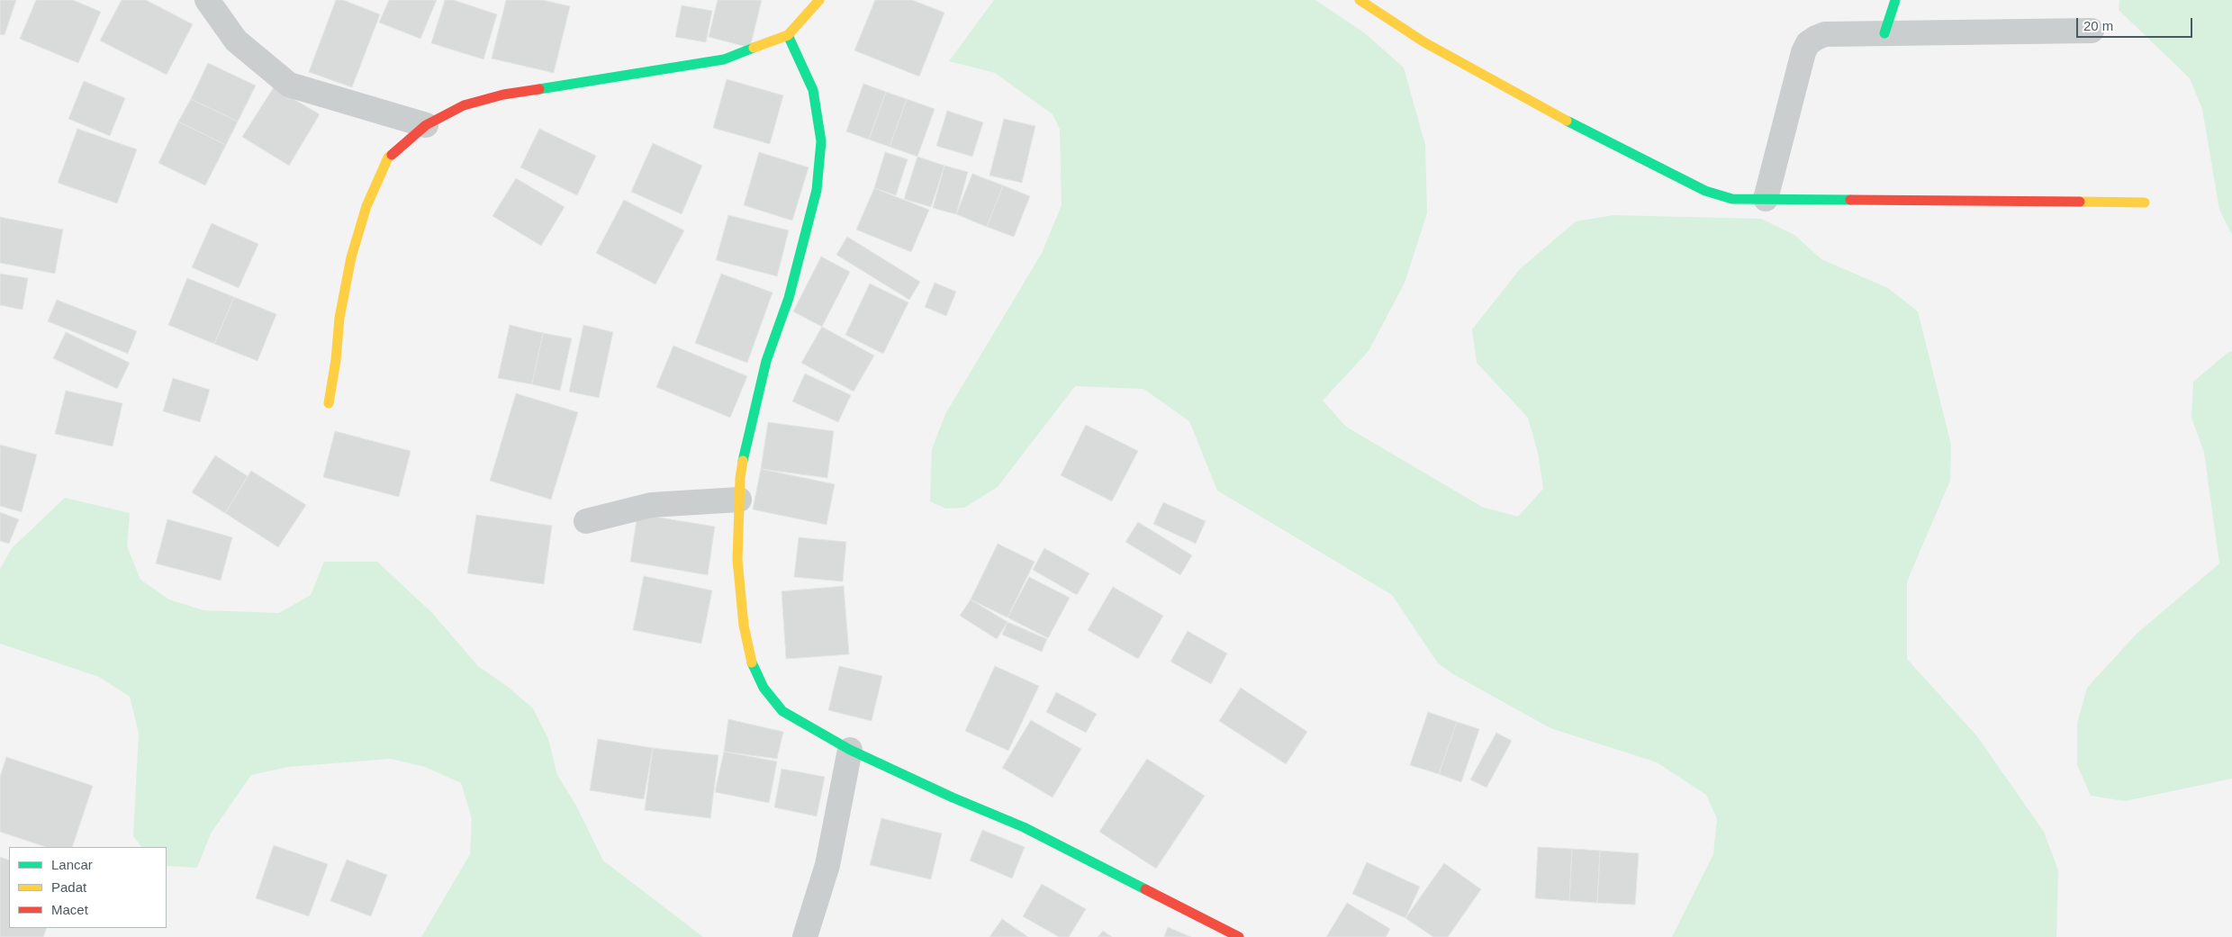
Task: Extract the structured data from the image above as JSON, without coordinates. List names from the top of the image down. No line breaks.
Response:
{"legend":["Lancar","Padat","Macet"],"scale_bar":"20 m"}
